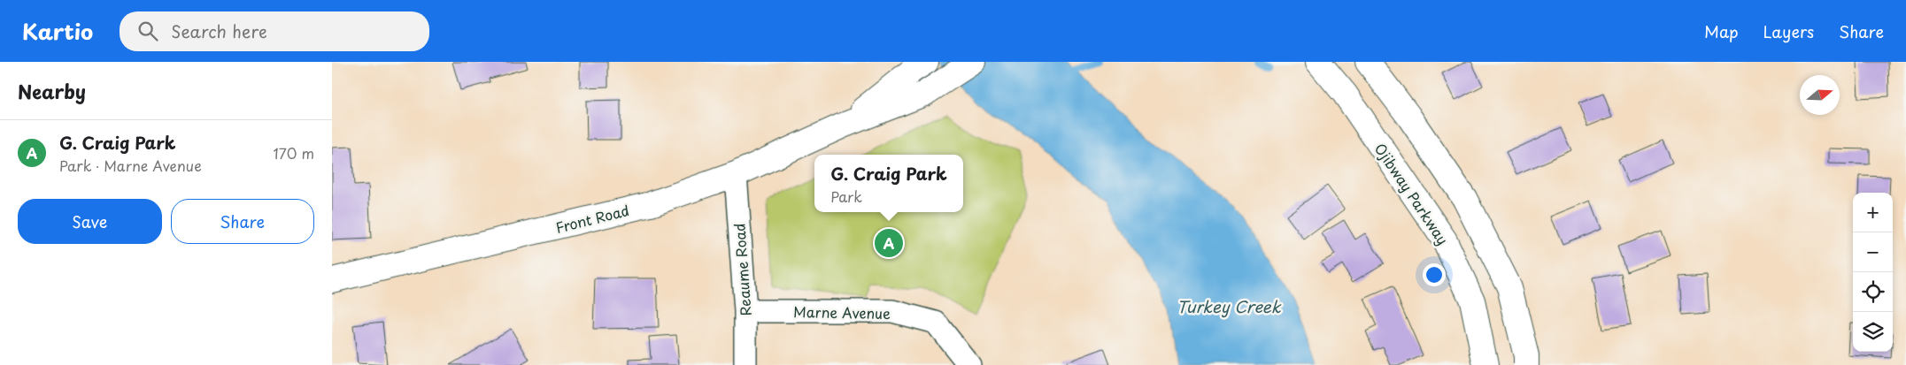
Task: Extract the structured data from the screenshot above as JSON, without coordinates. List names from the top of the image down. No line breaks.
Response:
{"streets":{"main road":["Ojibway Parkway","Front Road"],"street":["Reaume Road","Marne Avenue"]},"crossings":[["Front Road","Reaume Road"],["Reaume Road","Marne Avenue"]],"water":["Turkey Creek"],"north":"right","page":{"header":"Kartio","search":"Search here","nav":["Map","Layers","Share"],"heading":"Nearby","list":[{"mark":"A","name":"G. Craig Park","note":"Park · Marne Avenue","value":"170 m"}],"popup":["G. Craig Park","Park"],"buttons":["Save","Share"],"map_buttons":["+","−"],"pins":"A"}}
